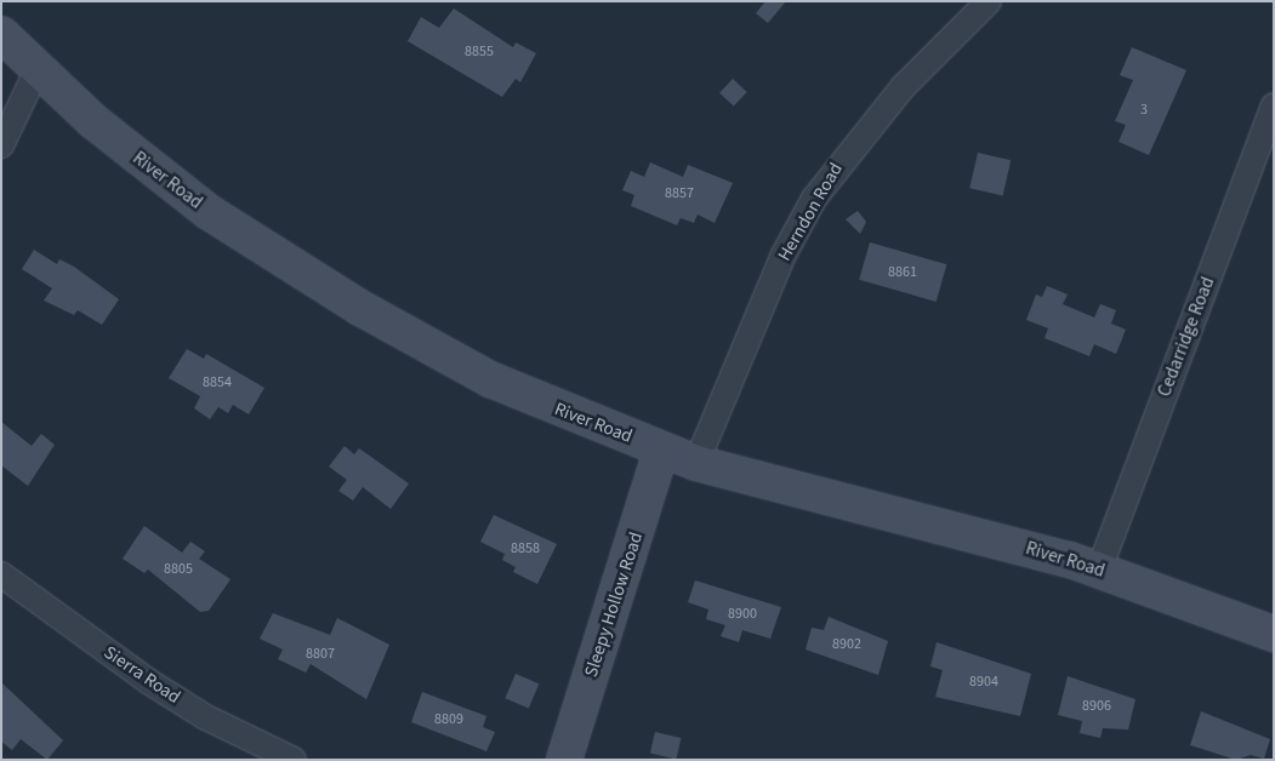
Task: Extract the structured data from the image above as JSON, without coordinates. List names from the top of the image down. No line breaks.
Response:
{"streets":{"main road":["River Road","Sleepy Hollow Road"],"street":["Herndon Road","Cedarridge Road","Sierra Road"]},"crossings":[["River Road","Herndon Road"],["River Road","Cedarridge Road"],["River Road","Sleepy Hollow Road"]],"house_numbers":["8855","3","8857","8861","8854","8858","8805","8900","8902","8807","8904","8906","8809"]}
